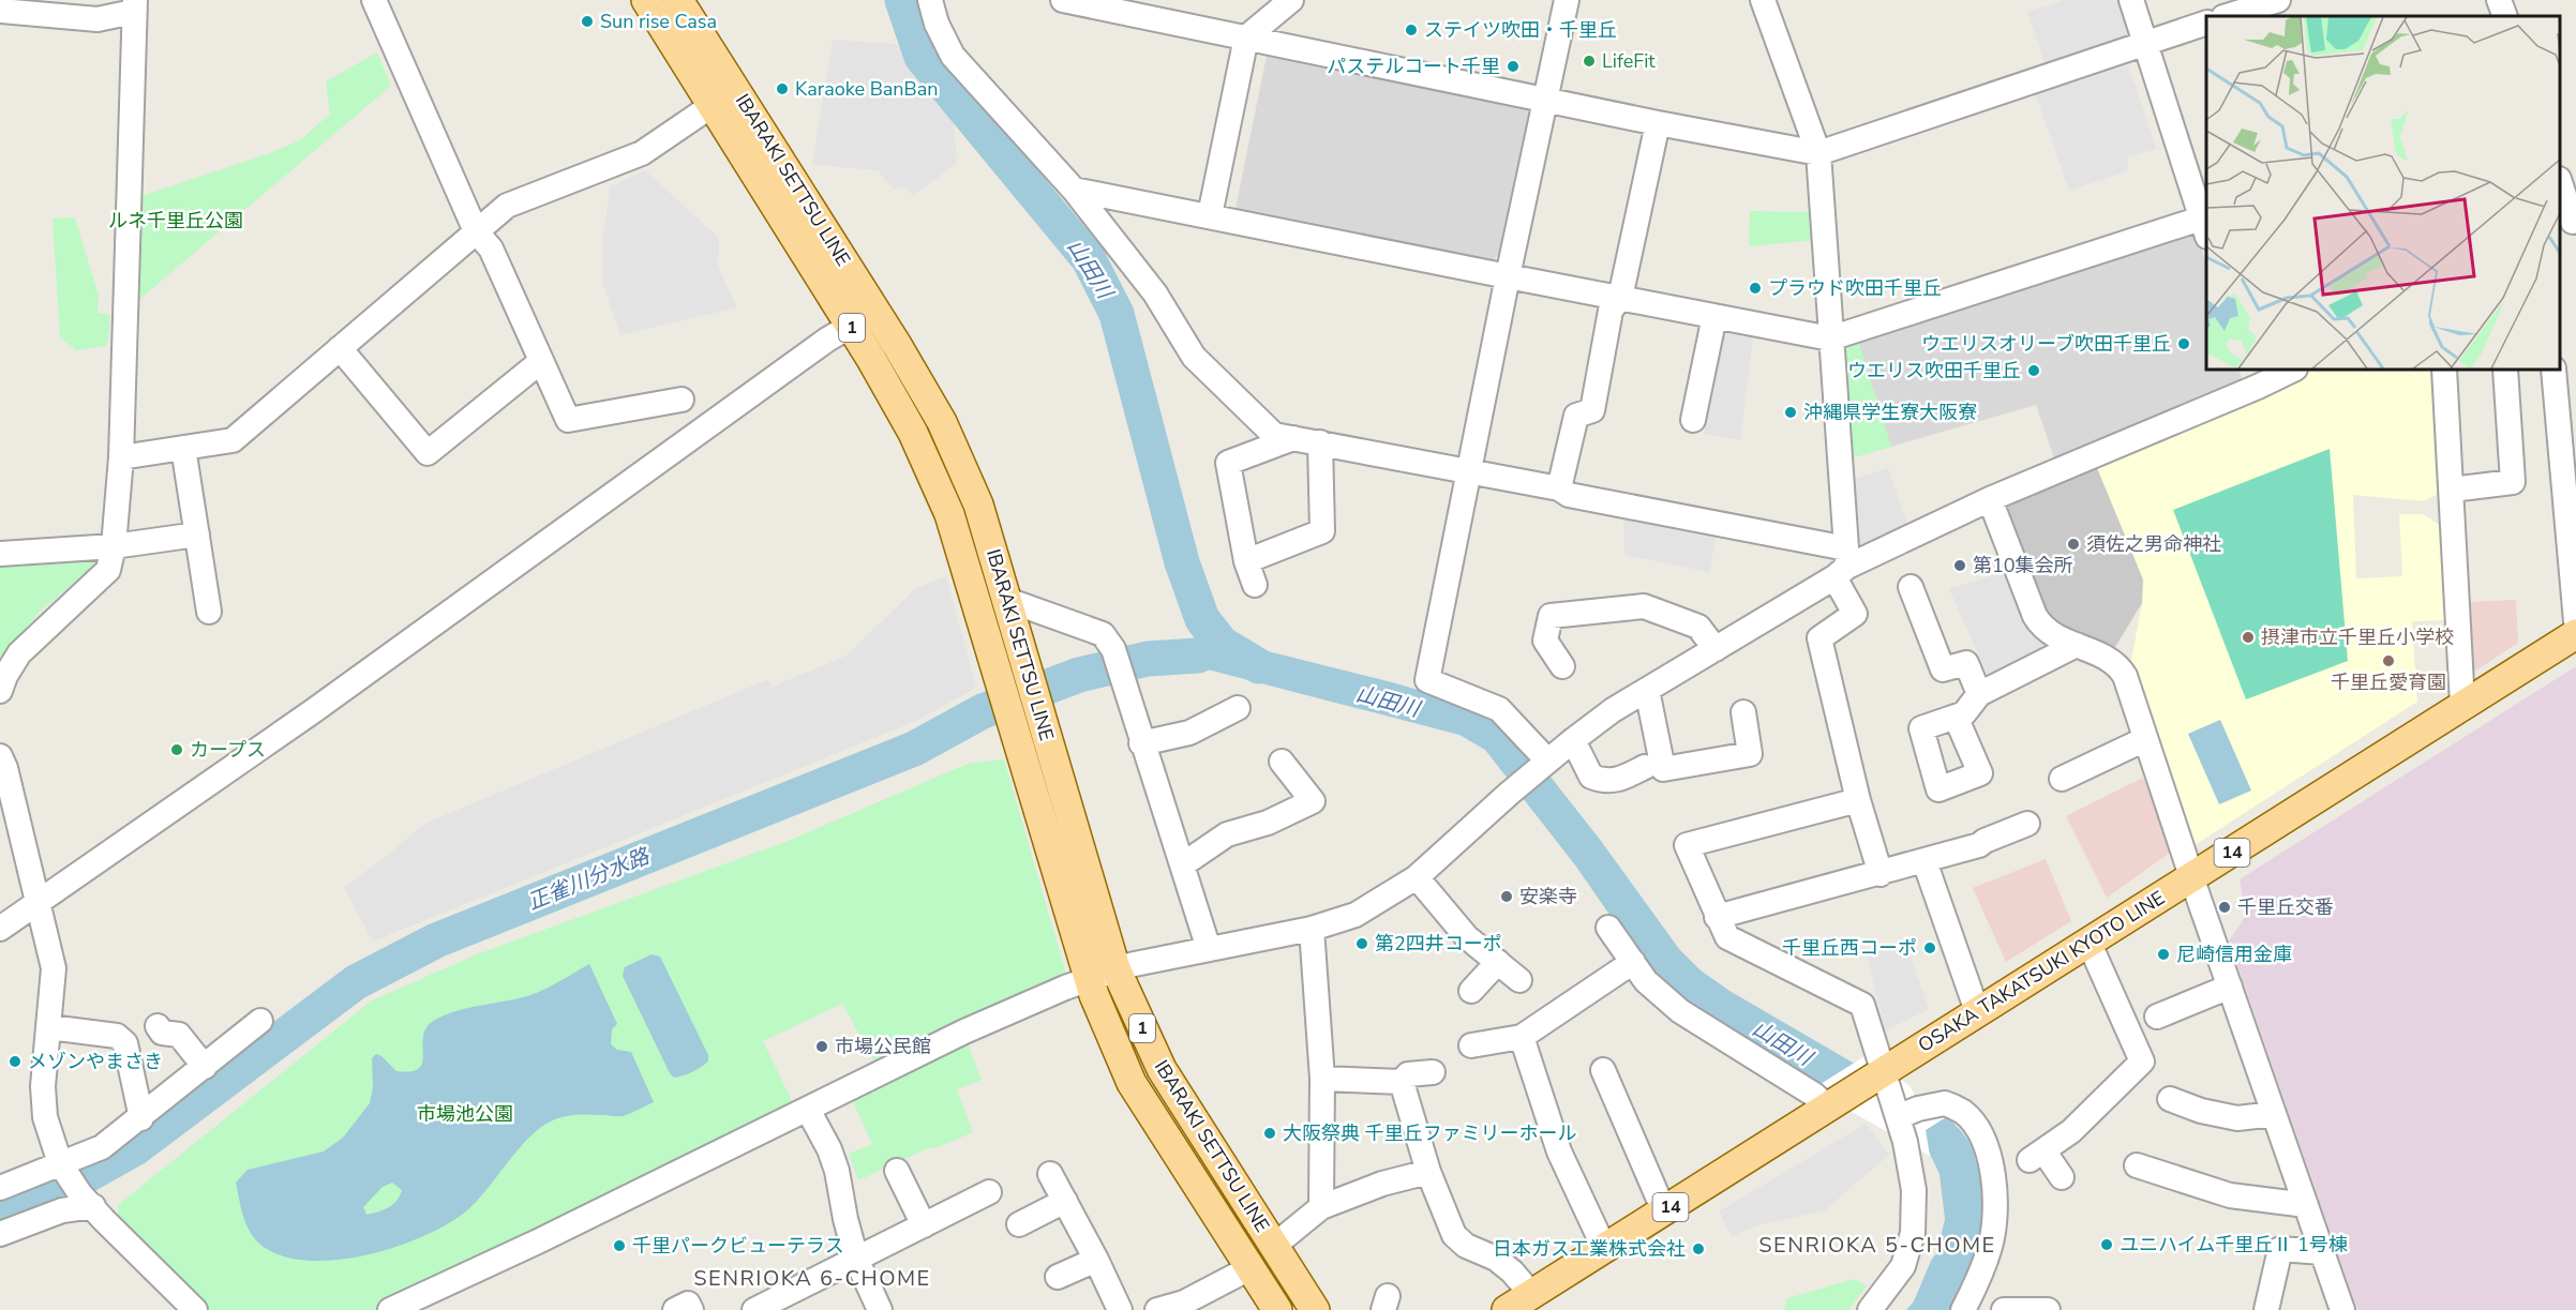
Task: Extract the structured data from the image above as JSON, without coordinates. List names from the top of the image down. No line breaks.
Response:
{"streets":{"main road":["IBARAKI SETTSU LINE","1","14","OSAKA TAKATSUKI KYOTO LINE"]},"districts":["SENRIOKA 5-CHOME","SENRIOKA 6-CHOME"],"water":["山田川","正雀川分水路"],"parks":["ルネ千里丘公園","市場池公園"],"places":["Sun rise Casa","ステイツ吹田・千里丘","LifeFit","パステルコート千里","Karaoke BanBan","プラウド吹田千里丘","ウエリスオリーブ吹田千里丘","ウエリス吹田千里丘","沖縄県学生寮大阪寮","須佐之男命神社","第10集会所","摂津市立千里丘小学校","千里丘愛育園","カープス","安楽寺","千里丘交番","第2四井コーポ","千里丘西コーポ","尼崎信用金庫","市場公民館","メゾンやまさき","大阪祭典 千里丘ファミリーホール","ユニハイム千里丘Ⅱ 1号棟","千里パークビューテラス","日本ガス工業株式会社"]}
